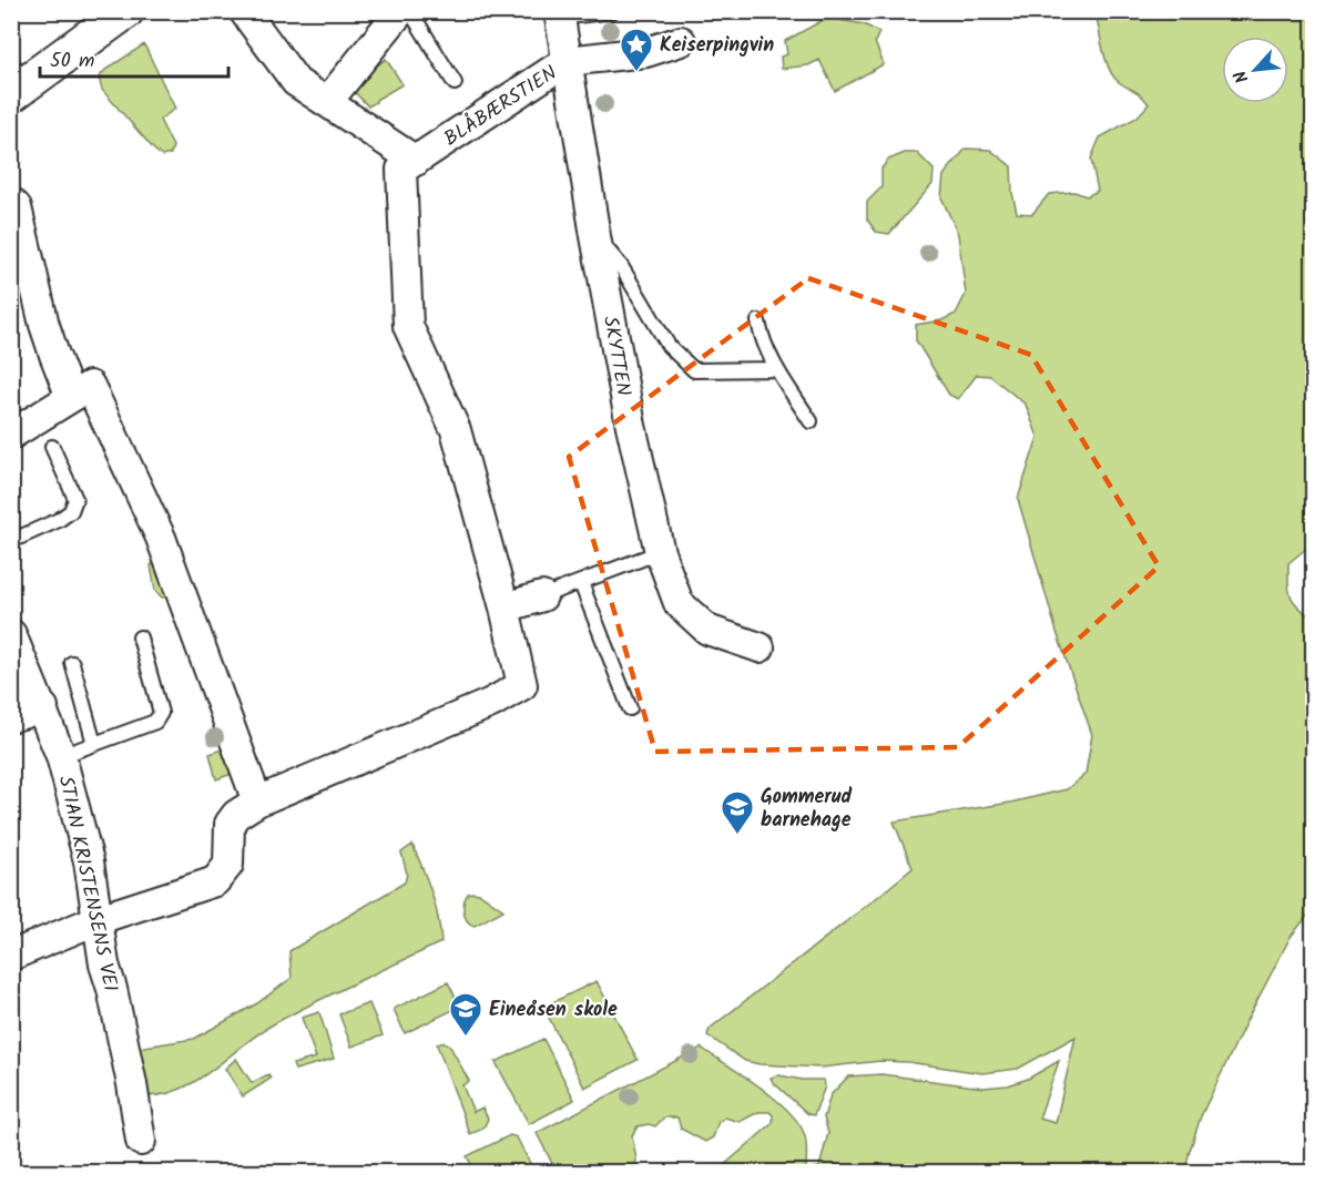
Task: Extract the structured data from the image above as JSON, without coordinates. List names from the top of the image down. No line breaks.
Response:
{"streets":{"street":["BLÅBÆRSTIEN","SKYTTEN","STIAN KRISTENSENS VEI"]},"crossings":[["BLÅBÆRSTIEN","SKYTTEN"]],"places":{"place":["Keiserpingvin"],"school or university":["Gommerud barnehage","Eineåsen skole"]},"scale_bar":"50 m","north":"bottom left"}
